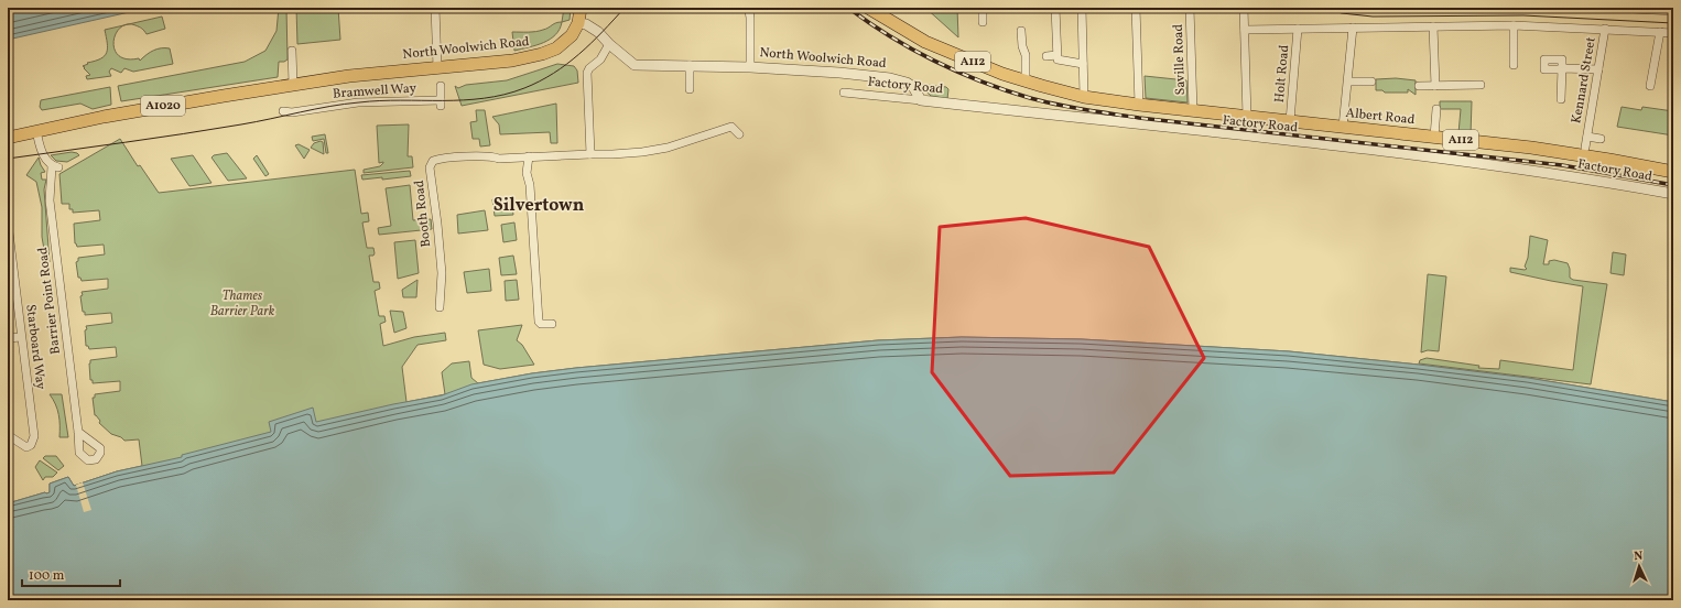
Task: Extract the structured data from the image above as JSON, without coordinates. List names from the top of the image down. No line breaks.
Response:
{"streets":{"main road":["North Woolwich Road","A112","A1020","Albert Road"],"street":["Saville Road","Holt Road","Kennard Street","Factory Road","Bramwell Way","Booth Road","Barrier Point Road","Starboard Way"]},"crossings":[["North Woolwich Road","Factory Road"],["North Woolwich Road","A1020"],["North Woolwich Road","Barrier Point Road"],["Saville Road","Albert Road"],["A112","Albert Road"],["Holt Road","Albert Road"]],"districts":["Silvertown"],"parks":["Thames Barrier Park"],"scale_bar":"100 m","north":"top"}
